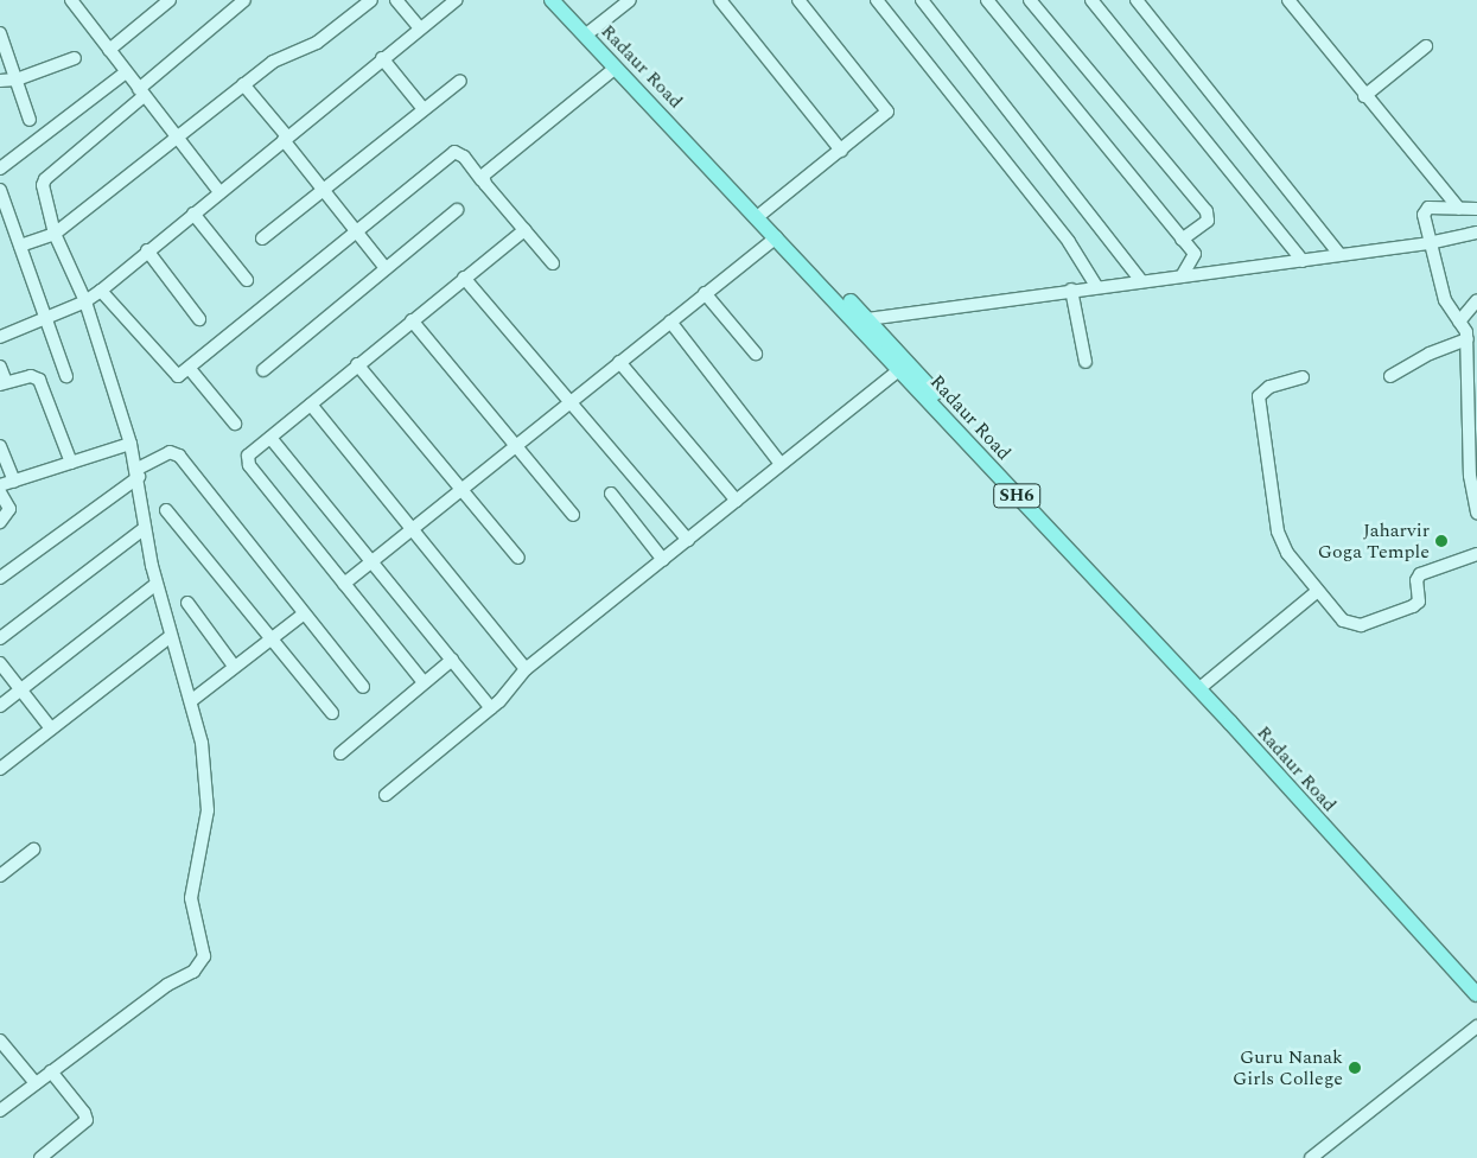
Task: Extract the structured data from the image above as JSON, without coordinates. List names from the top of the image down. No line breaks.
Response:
{"streets":{"main road":["Radaur Road","SH6"]},"places":["Jaharvir Goga Temple","Guru Nanak Girls College"]}
